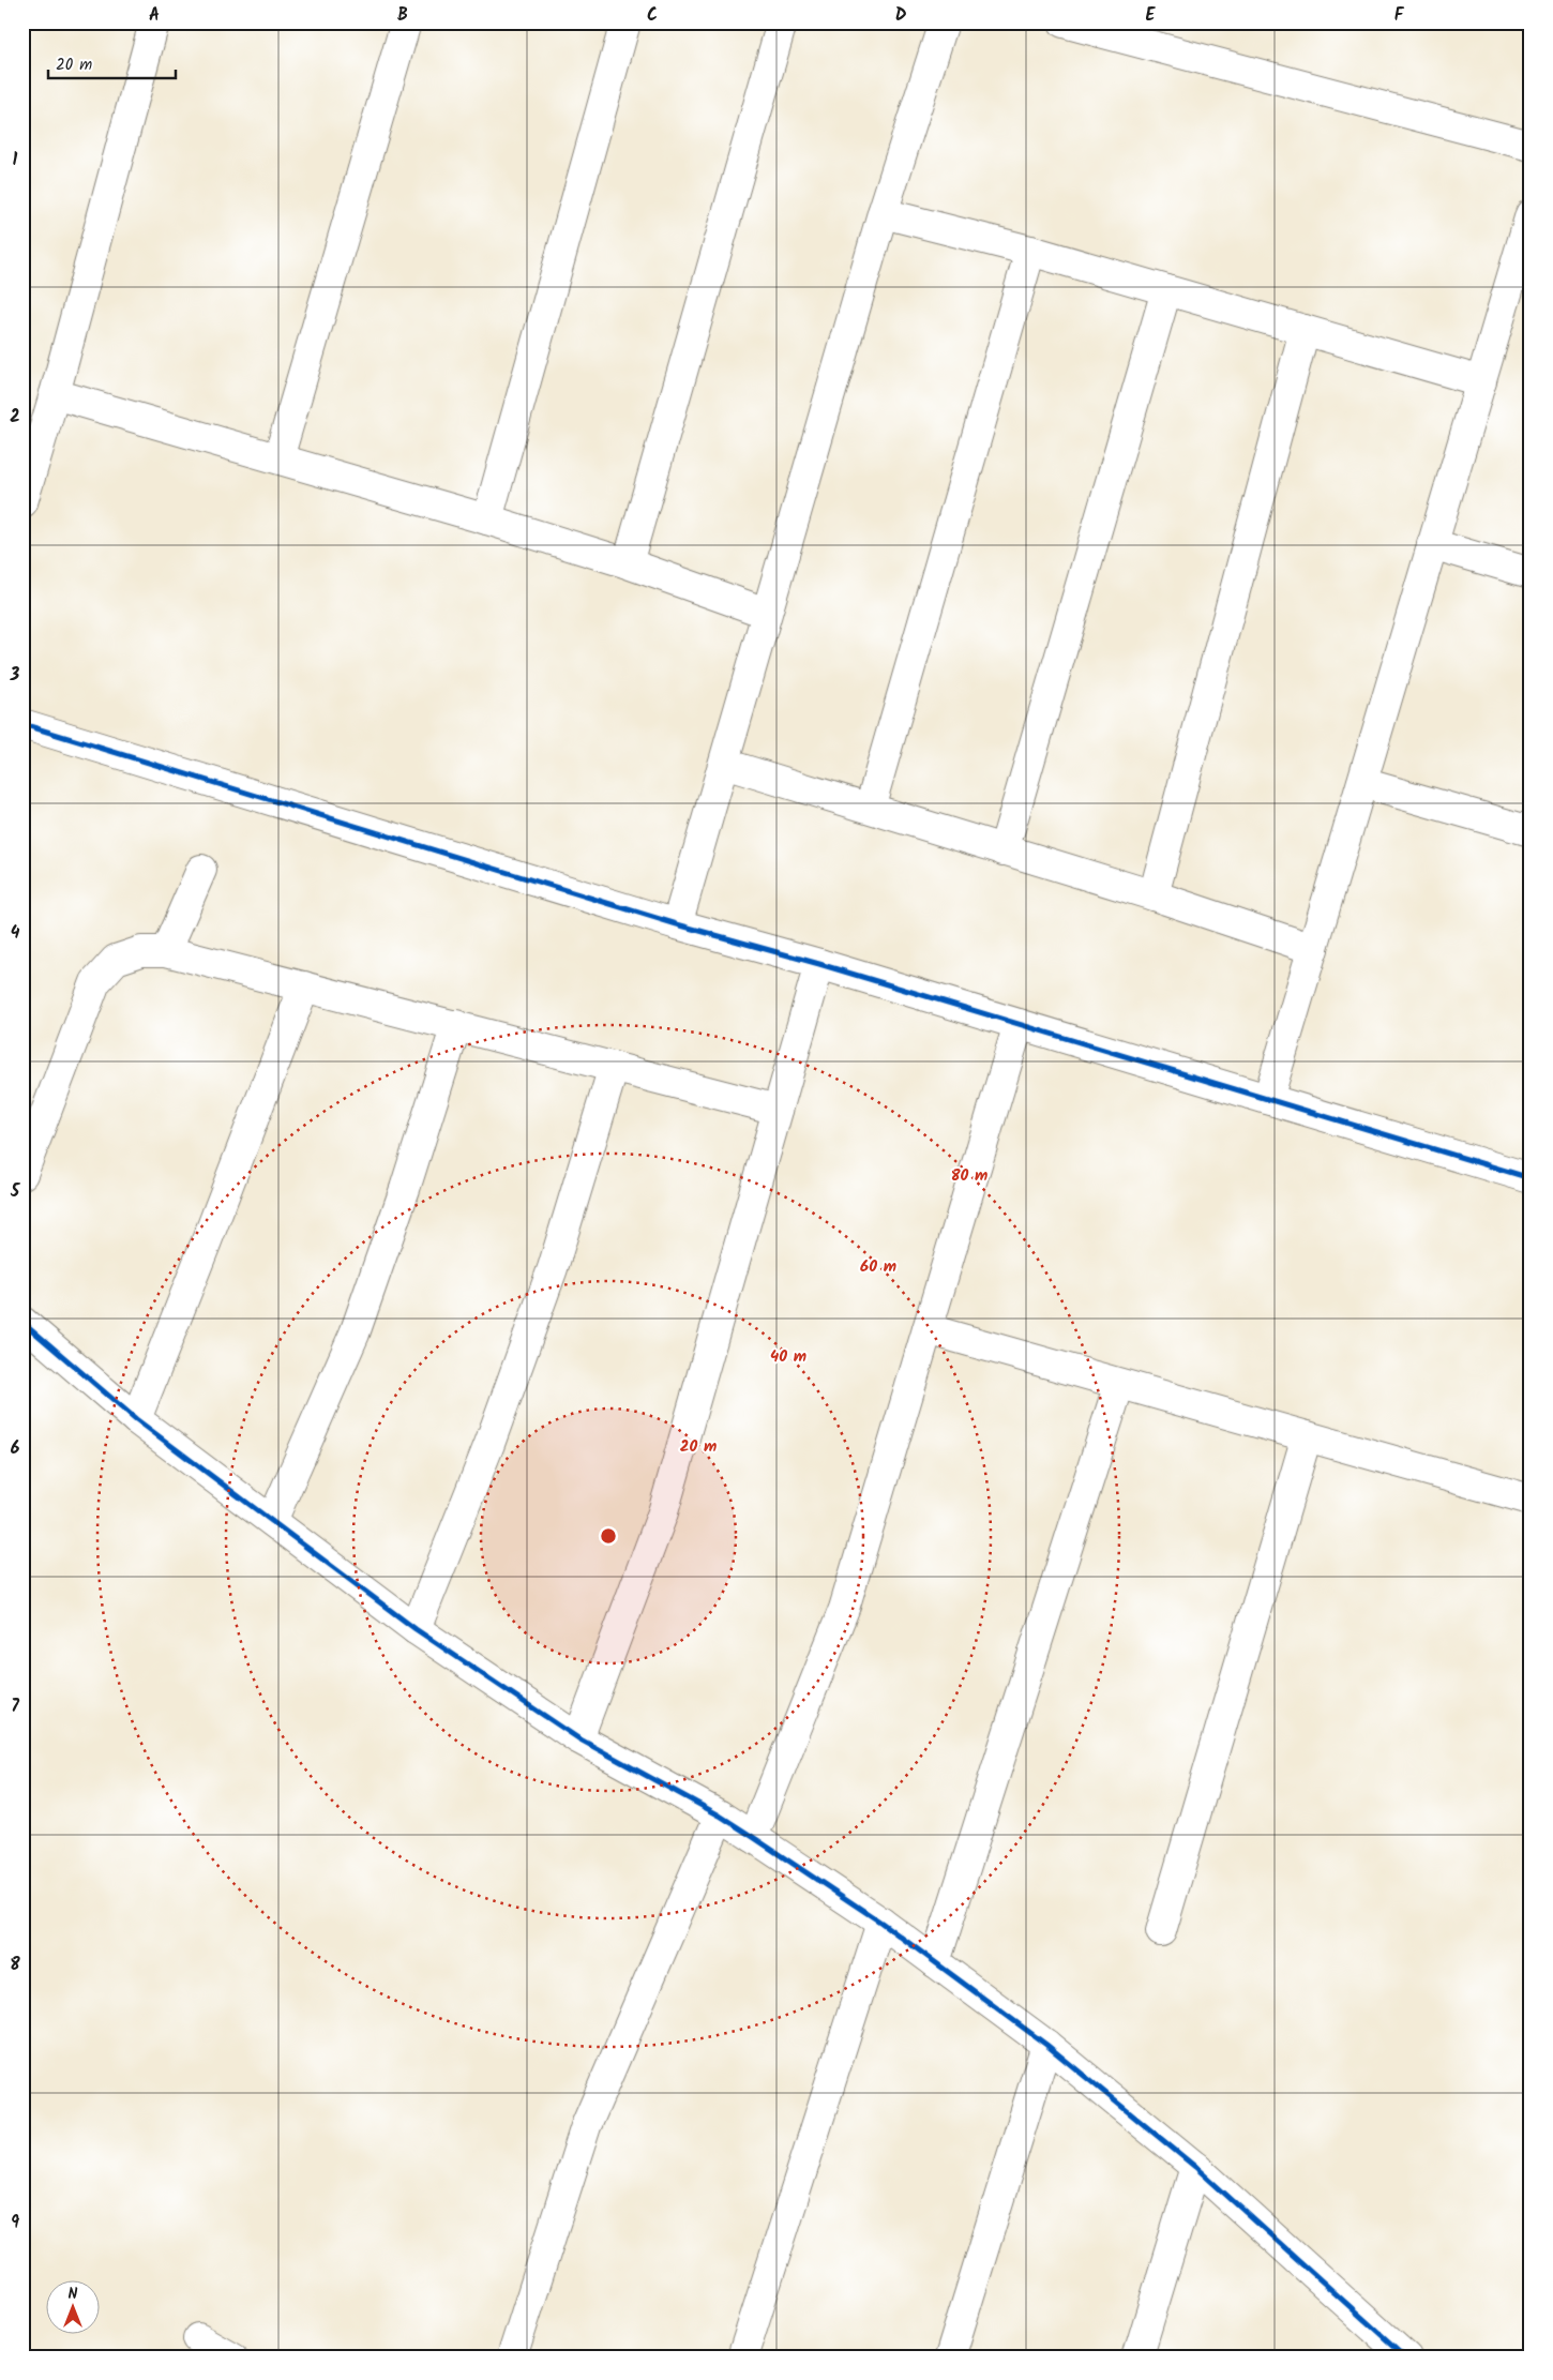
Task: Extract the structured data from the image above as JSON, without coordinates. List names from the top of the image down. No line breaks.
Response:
{"scale_bar":"20 m","north":"top","grid":{"columns":["A","B","C","D","E","F"],"rows":["1","2","3","4","5","6","7","8","9"]},"rings":["80 m","60 m","40 m","20 m"]}
